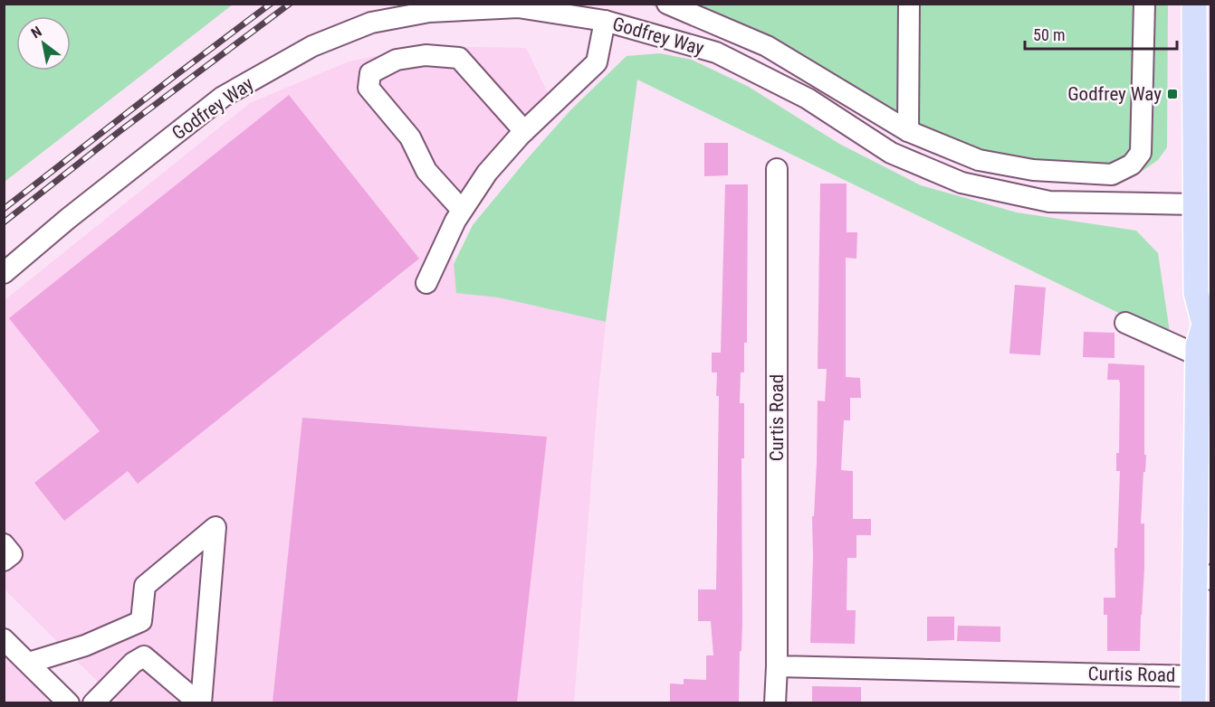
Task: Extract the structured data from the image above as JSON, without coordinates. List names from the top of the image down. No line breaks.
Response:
{"streets":{"street":["Godfrey Way","Curtis Road"]},"places":{"transit":["Godfrey Way"]},"scale_bar":"50 m","north":"top left"}
